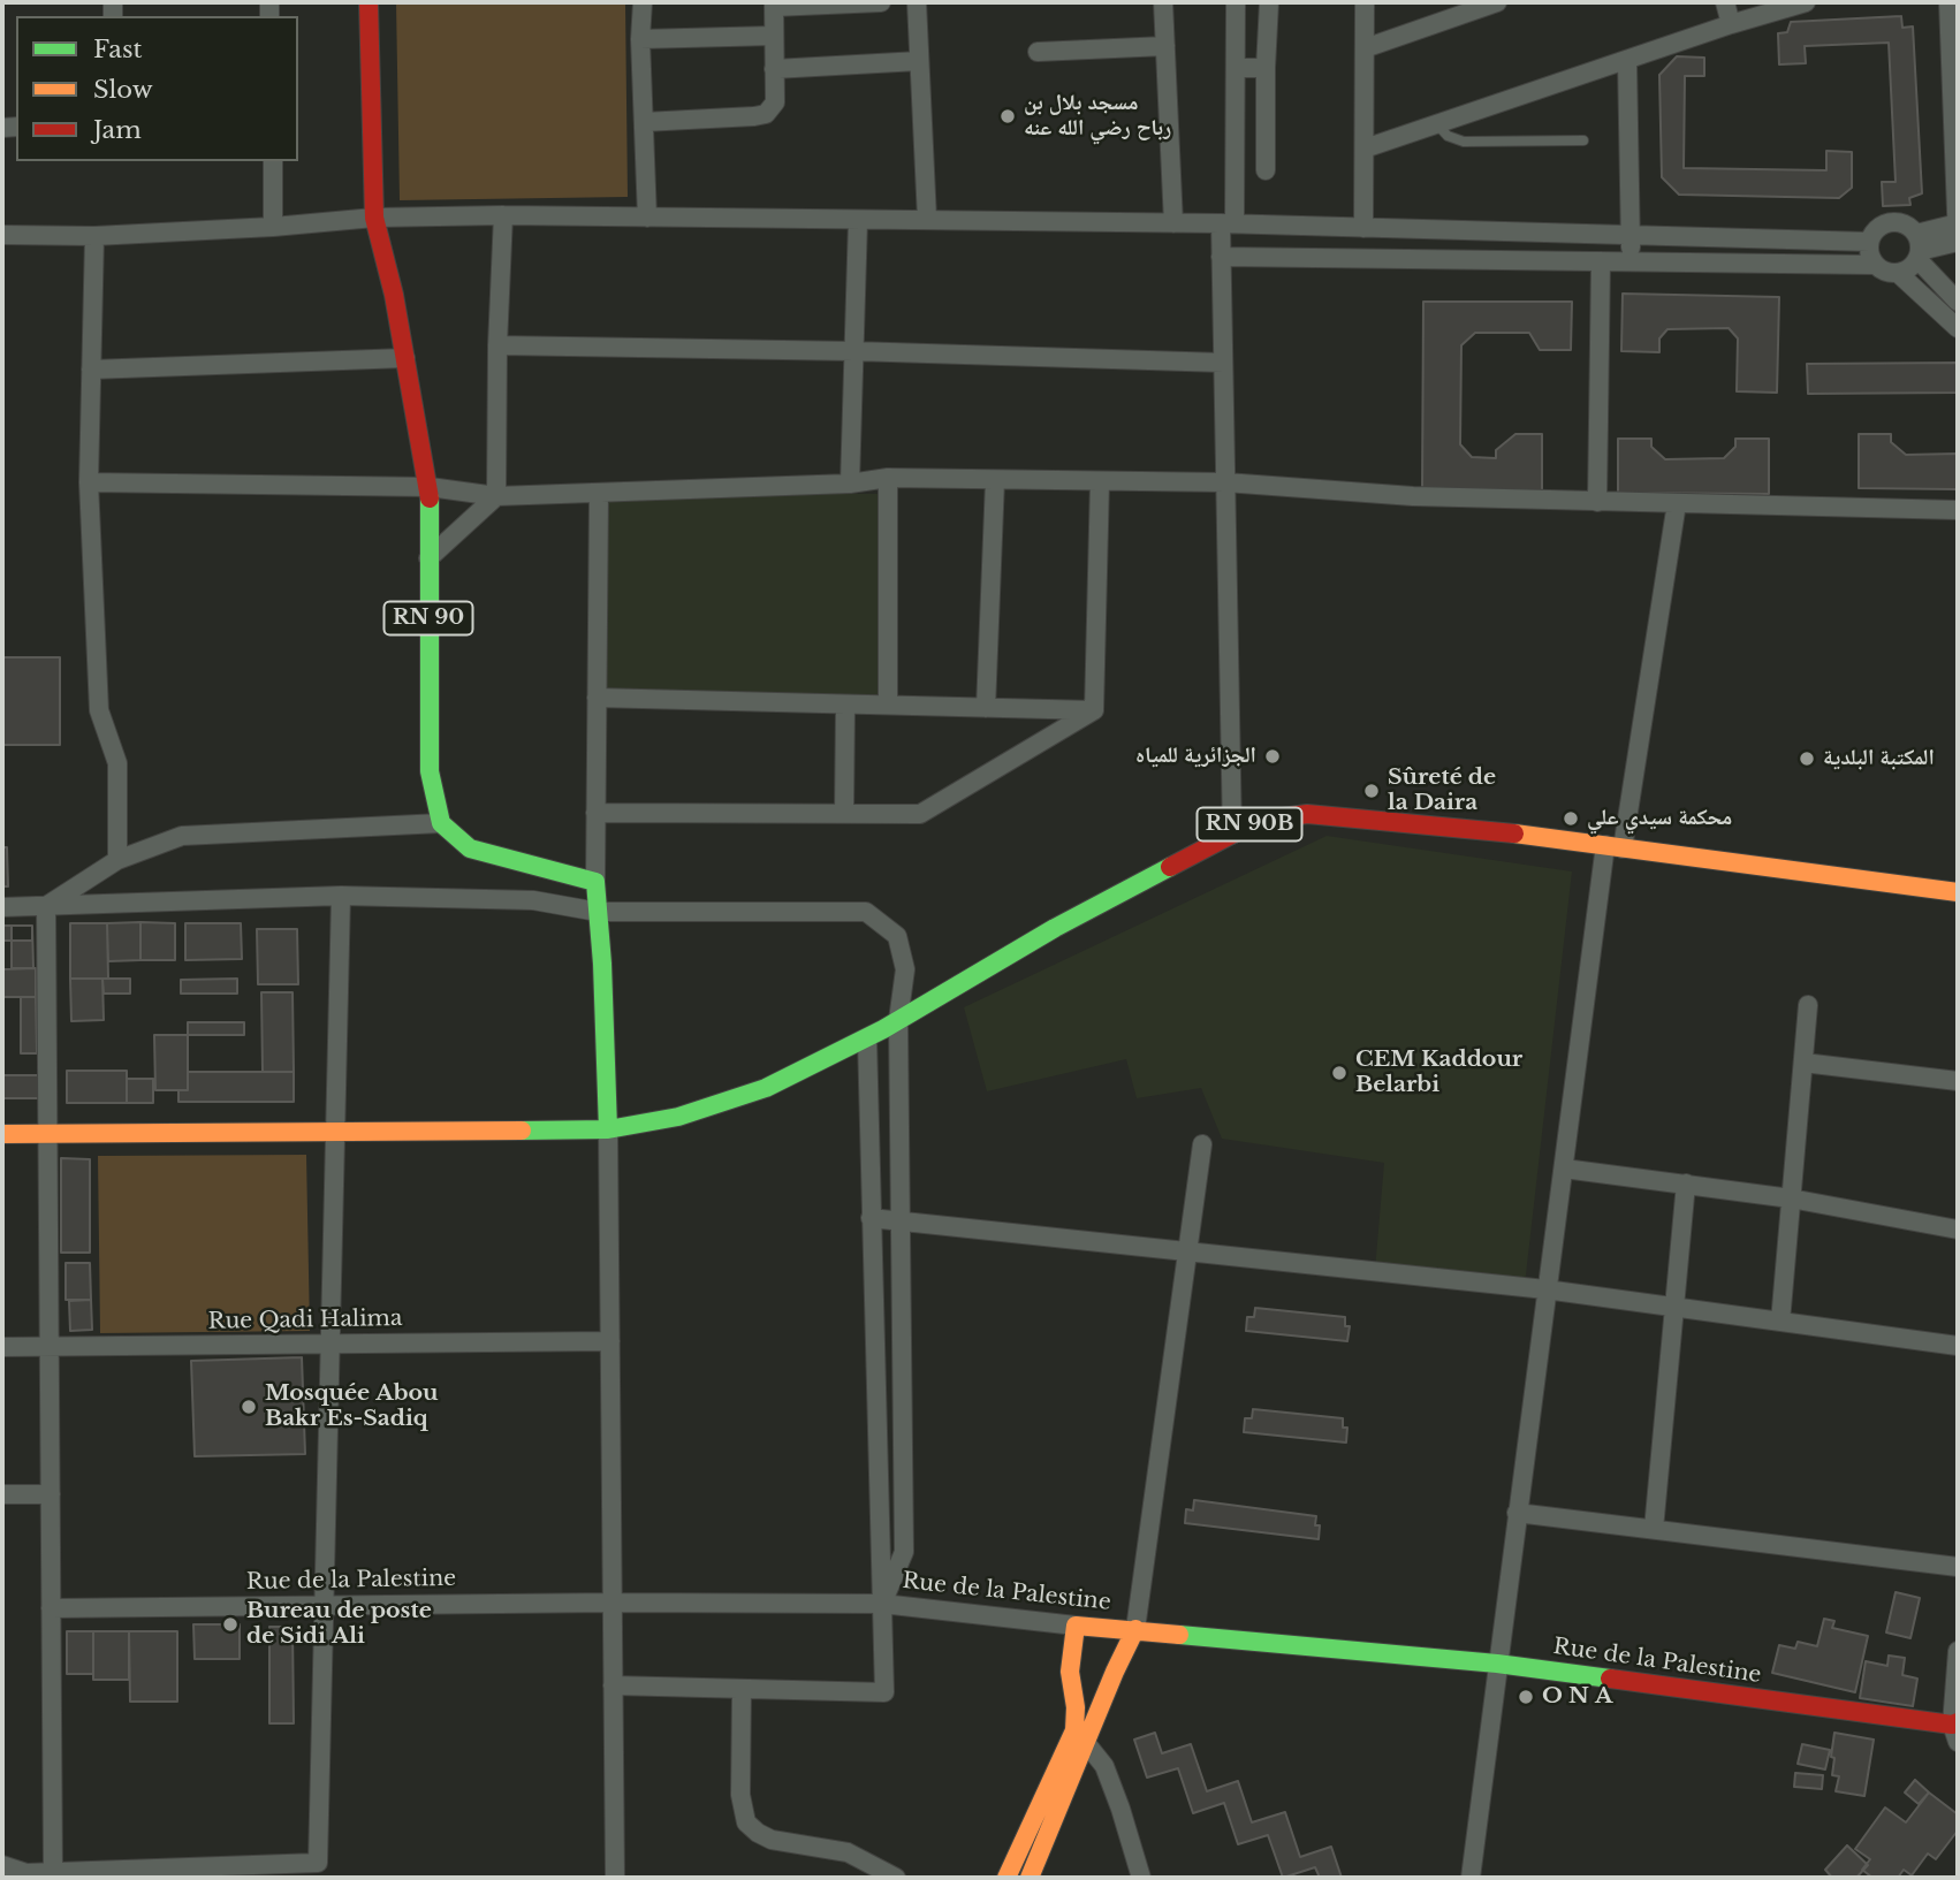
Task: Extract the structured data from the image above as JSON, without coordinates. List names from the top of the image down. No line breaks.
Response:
{"streets":{"main road":["RN 90","RN 90B","Rue de la Palestine"],"street":["Rue Qadi Halima"]},"places":["مسجد بلال بن رباح رضي الله عنه","الجزائرية للمياه","المكتبة البلدية","Sûreté de la Daira","محكمة سيدي علي","CEM Kaddour Belarbi","Mosquée Abou Bakr Es-Sadiq","Bureau de poste de Sidi Ali","O N A"],"legend":["Fast","Slow","Jam"]}
